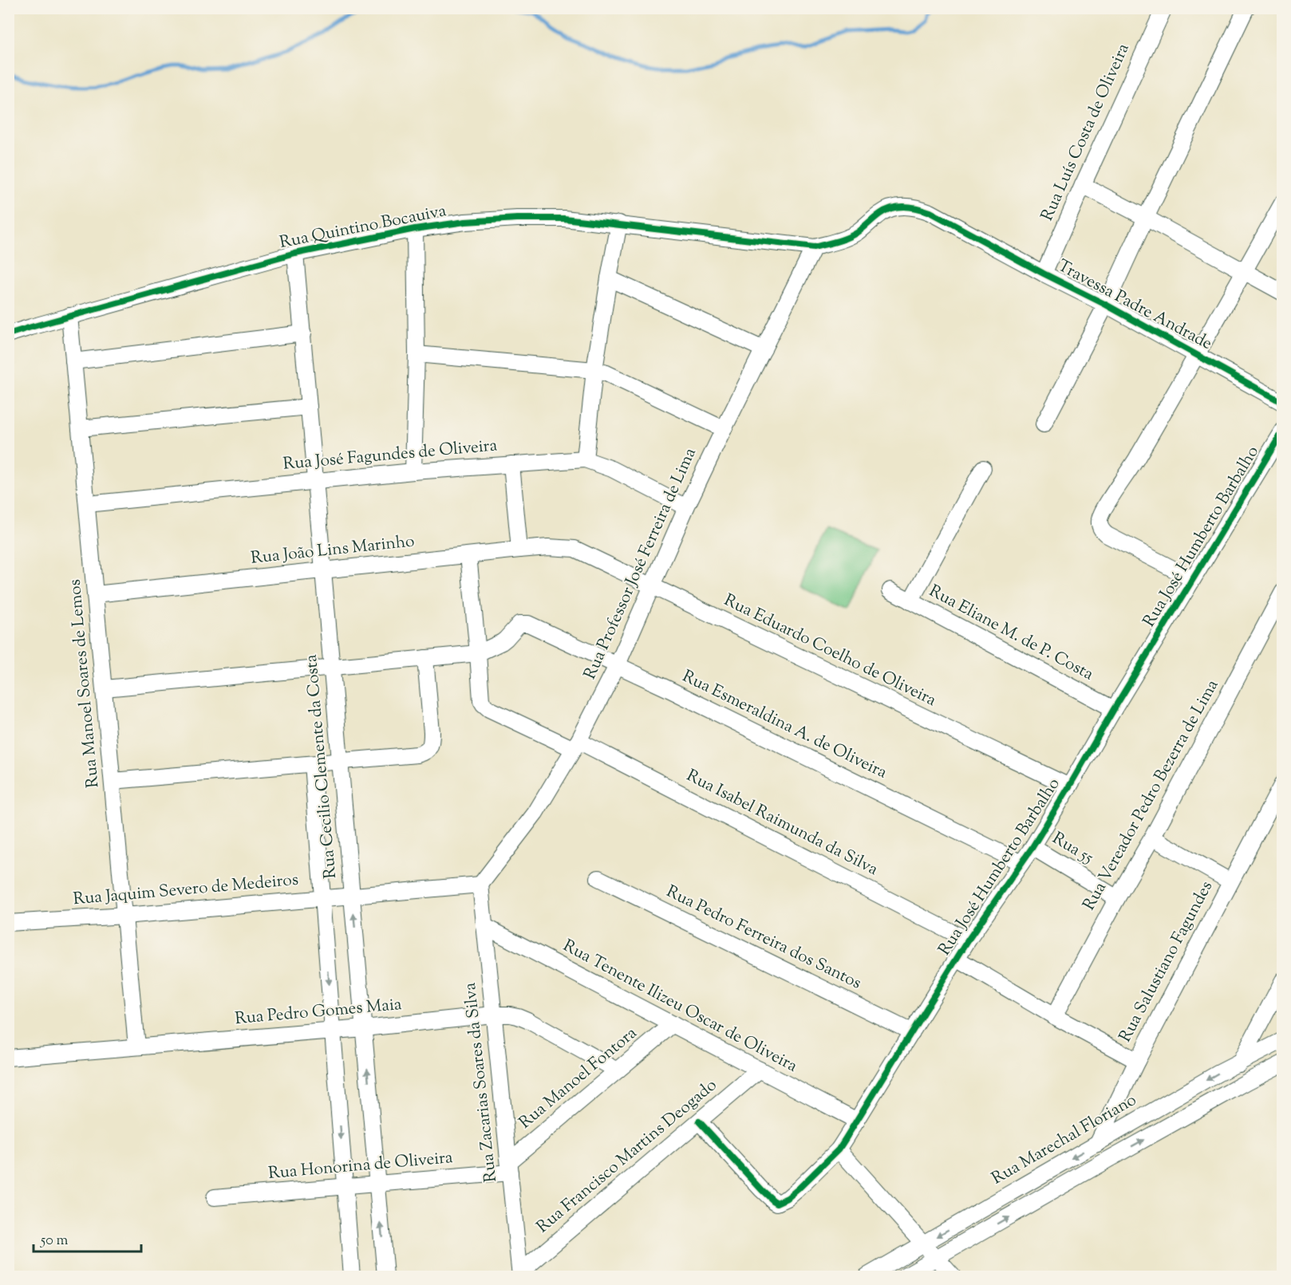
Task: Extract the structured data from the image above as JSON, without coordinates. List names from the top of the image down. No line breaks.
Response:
{"streets":{"street":["Rua Luís Costa de Oliveira","Rua Quintino Bocauiva","Travessa Padre Andrade","Rua José Fagundes de Oliveira","Rua José Humberto Barbalho","Rua João Lins Marinho","Rua Professor José Ferreira de Lima","Rua Eliane M. de P. Costa","Rua Eduardo Coelho de Oliveira","Rua Manoel Soares de Lemos","Rua Esmeraldina A. de Oliveira","Rua Cecilio Clemente da Costa","Rua Vereador Pedro Bezerra de Lima","Rua Isabel Raimunda da Silva","Rua 55","Rua Jaquim Severo de Medeiros","Rua Pedro Ferreira dos Santos","Rua Salustiano Fagundes","Rua Tenente Ilizeu Oscar de Oliveira","Rua Pedro Gomes Maia","Rua Manoel Fontora","Rua Zacarias Soares da Silva","Rua Marechal Floriano","Rua Francisco Martins Deogado","Rua Honorina de Oliveira"]},"crossings":[["Rua Luís Costa de Oliveira","Travessa Padre Andrade"],["Rua Quintino Bocauiva","Travessa Padre Andrade"],["Rua Quintino Bocauiva","Rua Professor José Ferreira de Lima"],["Rua Quintino Bocauiva","Rua Manoel Soares de Lemos"],["Rua Quintino Bocauiva","Rua Cecilio Clemente da Costa"],["Rua José Fagundes de Oliveira","Rua Professor José Ferreira de Lima"],["Rua José Fagundes de Oliveira","Rua Manoel Soares de Lemos"],["Rua José Fagundes de Oliveira","Rua Cecilio Clemente da Costa"],["Rua José Humberto Barbalho","Rua Eliane M. de P. Costa"],["Rua José Humberto Barbalho","Rua Eduardo Coelho de Oliveira"],["Rua José Humberto Barbalho","Rua Esmeraldina A. de Oliveira"],["Rua José Humberto Barbalho","Rua Isabel Raimunda da Silva"],["Rua José Humberto Barbalho","Rua 55"],["Rua José Humberto Barbalho","Rua Pedro Ferreira dos Santos"],["Rua José Humberto Barbalho","Rua Tenente Ilizeu Oscar de Oliveira"],["Rua José Humberto Barbalho","Rua Francisco Martins Deogado"],["Rua João Lins Marinho","Rua Eduardo Coelho de Oliveira"],["Rua João Lins Marinho","Rua Manoel Soares de Lemos"],["Rua João Lins Marinho","Rua Cecilio Clemente da Costa"],["Rua João Lins Marinho","Rua Isabel Raimunda da Silva"],["Rua Professor José Ferreira de Lima","Rua Eduardo Coelho de Oliveira"],["Rua Professor José Ferreira de Lima","Rua Esmeraldina A. de Oliveira"],["Rua Professor José Ferreira de Lima","Rua Isabel Raimunda da Silva"],["Rua Professor José Ferreira de Lima","Rua Jaquim Severo de Medeiros"],["Rua Professor José Ferreira de Lima","Rua Zacarias Soares da Silva"],["Rua Manoel Soares de Lemos","Rua Jaquim Severo de Medeiros"],["Rua Manoel Soares de Lemos","Rua Pedro Gomes Maia"],["Rua Esmeraldina A. de Oliveira","Rua Isabel Raimunda da Silva"],["Rua Cecilio Clemente da Costa","Rua Jaquim Severo de Medeiros"],["Rua Cecilio Clemente da Costa","Rua Pedro Gomes Maia"],["Rua Cecilio Clemente da Costa","Rua Honorina de Oliveira"],["Rua Vereador Pedro Bezerra de Lima","Rua 55"],["Rua Jaquim Severo de Medeiros","Rua Zacarias Soares da Silva"],["Rua Salustiano Fagundes","Rua Marechal Floriano"],["Rua Tenente Ilizeu Oscar de Oliveira","Rua Manoel Fontora"],["Rua Tenente Ilizeu Oscar de Oliveira","Rua Zacarias Soares da Silva"],["Rua Tenente Ilizeu Oscar de Oliveira","Rua Francisco Martins Deogado"],["Rua Pedro Gomes Maia","Rua Manoel Fontora"],["Rua Pedro Gomes Maia","Rua Zacarias Soares da Silva"],["Rua Manoel Fontora","Rua Zacarias Soares da Silva"],["Rua Manoel Fontora","Rua Honorina de Oliveira"],["Rua Zacarias Soares da Silva","Rua Francisco Martins Deogado"],["Rua Zacarias Soares da Silva","Rua Honorina de Oliveira"]],"scale_bar":"50 m"}
